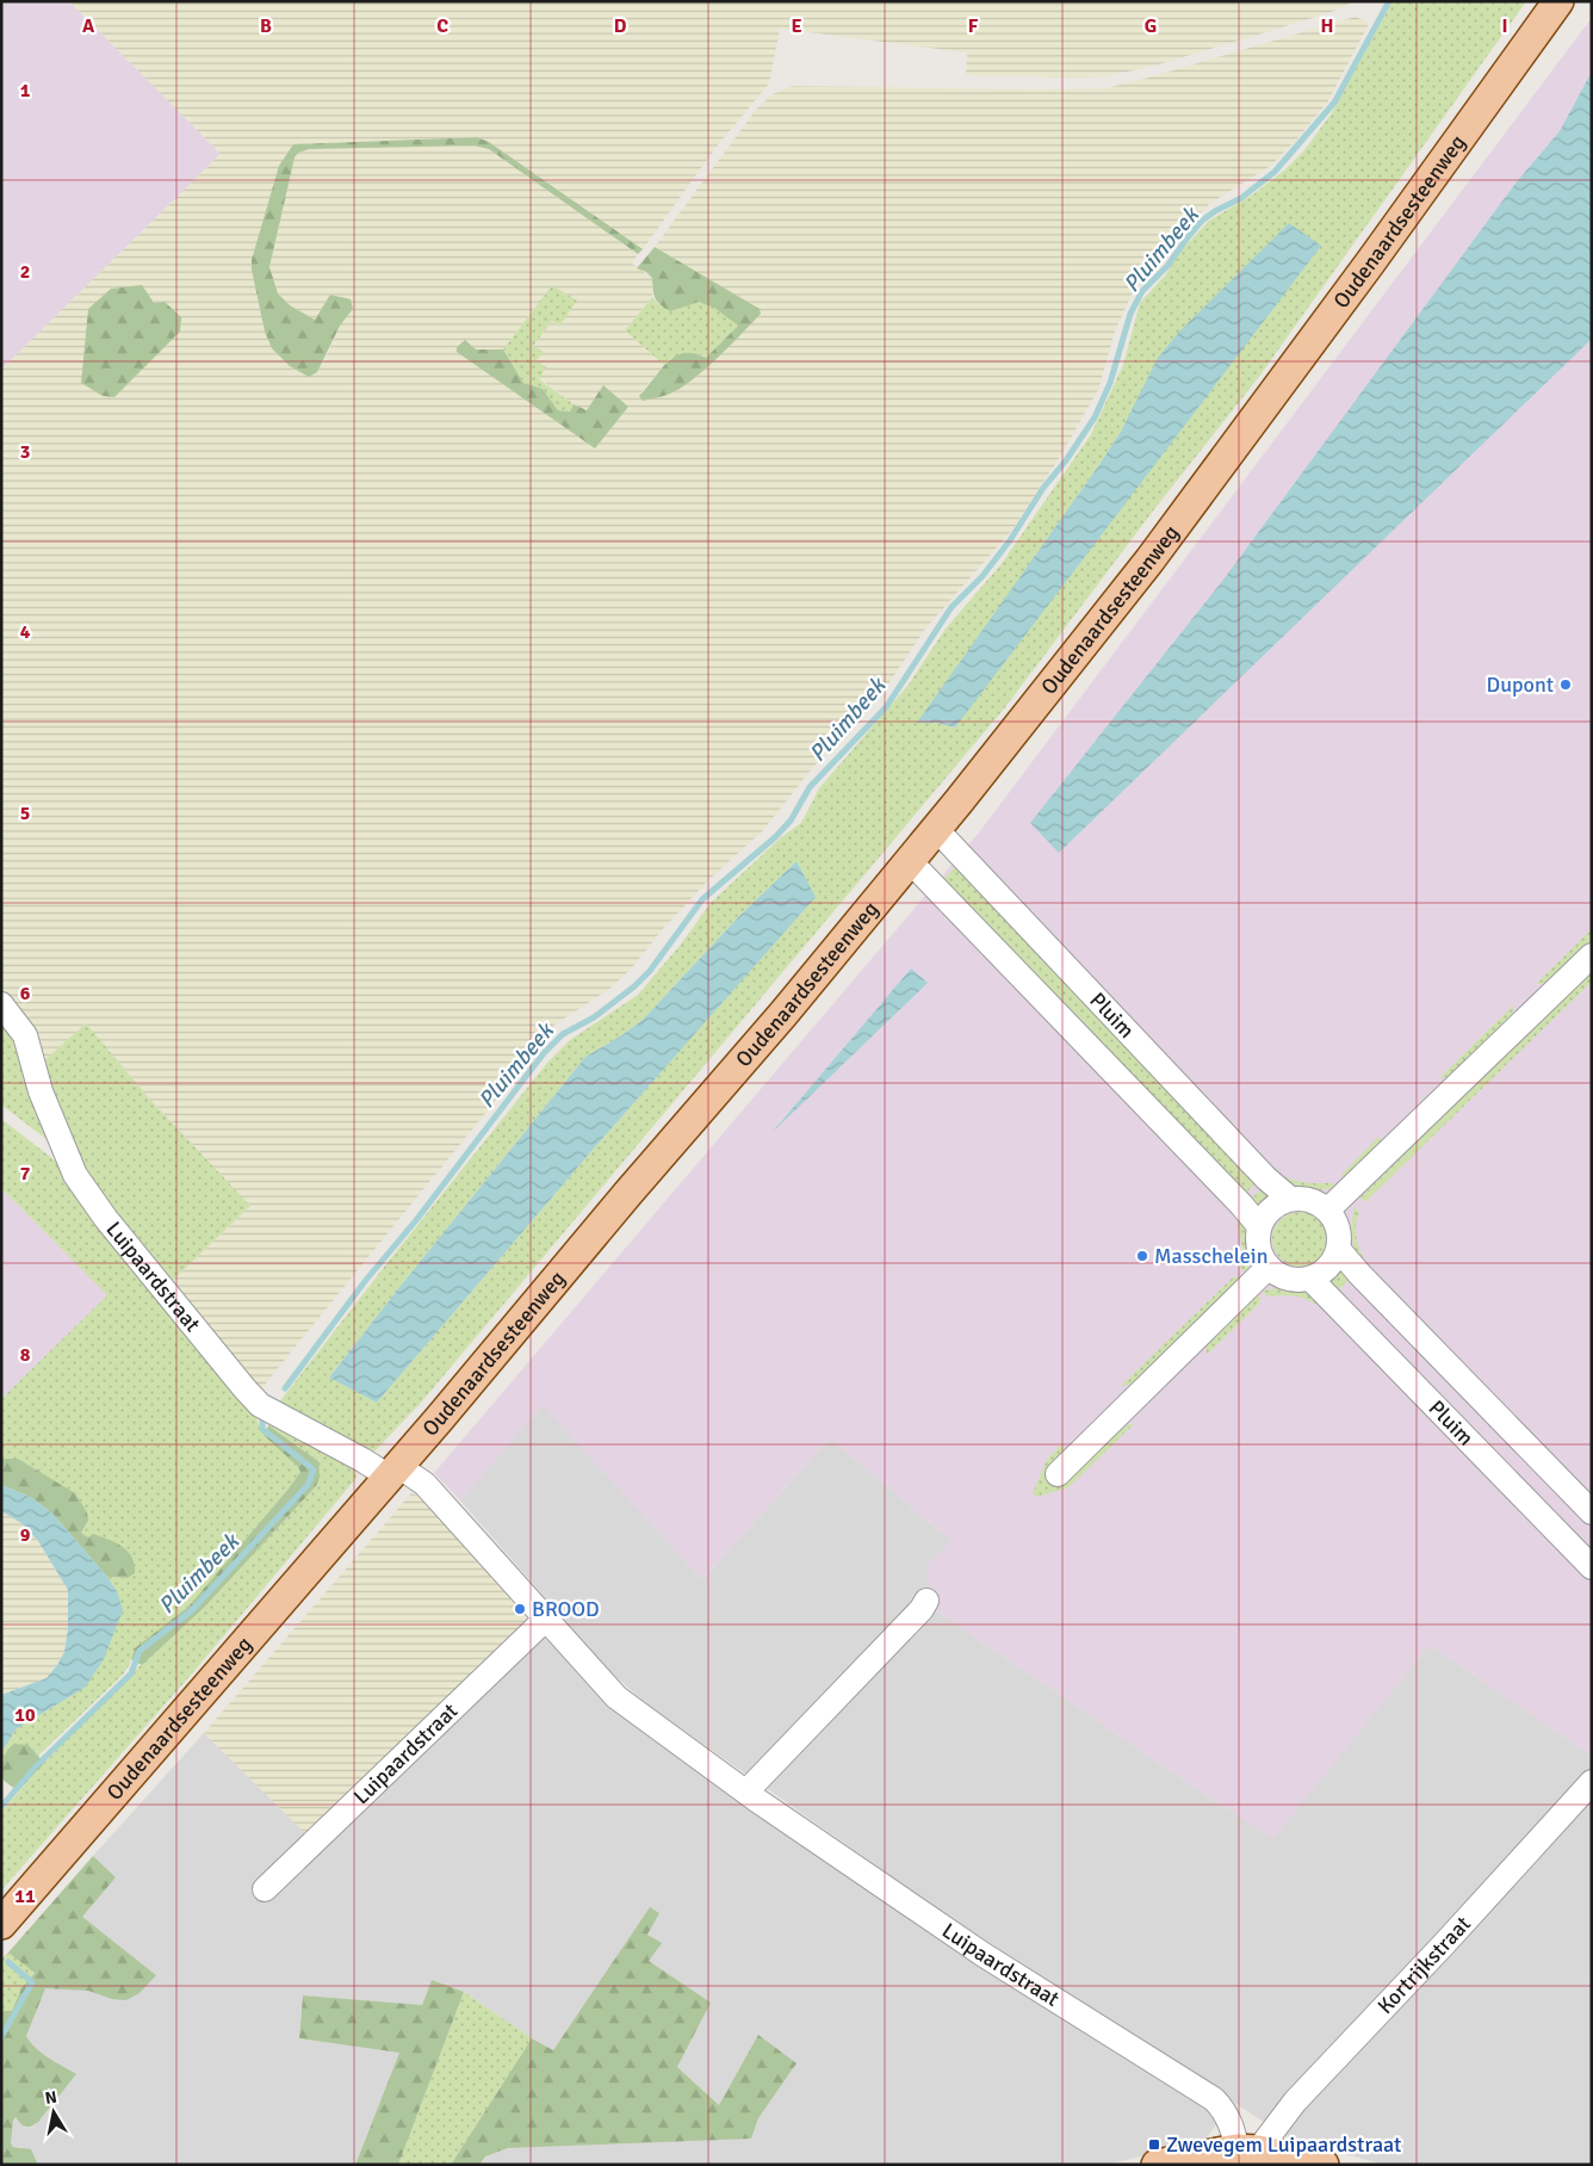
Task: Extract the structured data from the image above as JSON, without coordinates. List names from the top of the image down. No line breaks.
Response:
{"streets":{"main road":["Oudenaardsesteenweg"],"street":["Pluim","Luipaardstraat","Kortrijkstraat"]},"crossings":[["Oudenaardsesteenweg","Pluim"],["Oudenaardsesteenweg","Luipaardstraat"],["Luipaardstraat","Kortrijkstraat"]],"water":["Pluimbeek"],"places":{"other":["Dupont","Masschelein","BROOD"],"transit":["Zwevegem Luipaardstraat"]},"north":"top","grid":{"columns":["A","B","C","D","E","F","G","H","I"],"rows":["1","2","3","4","5","6","7","8","9","10","11"]}}
